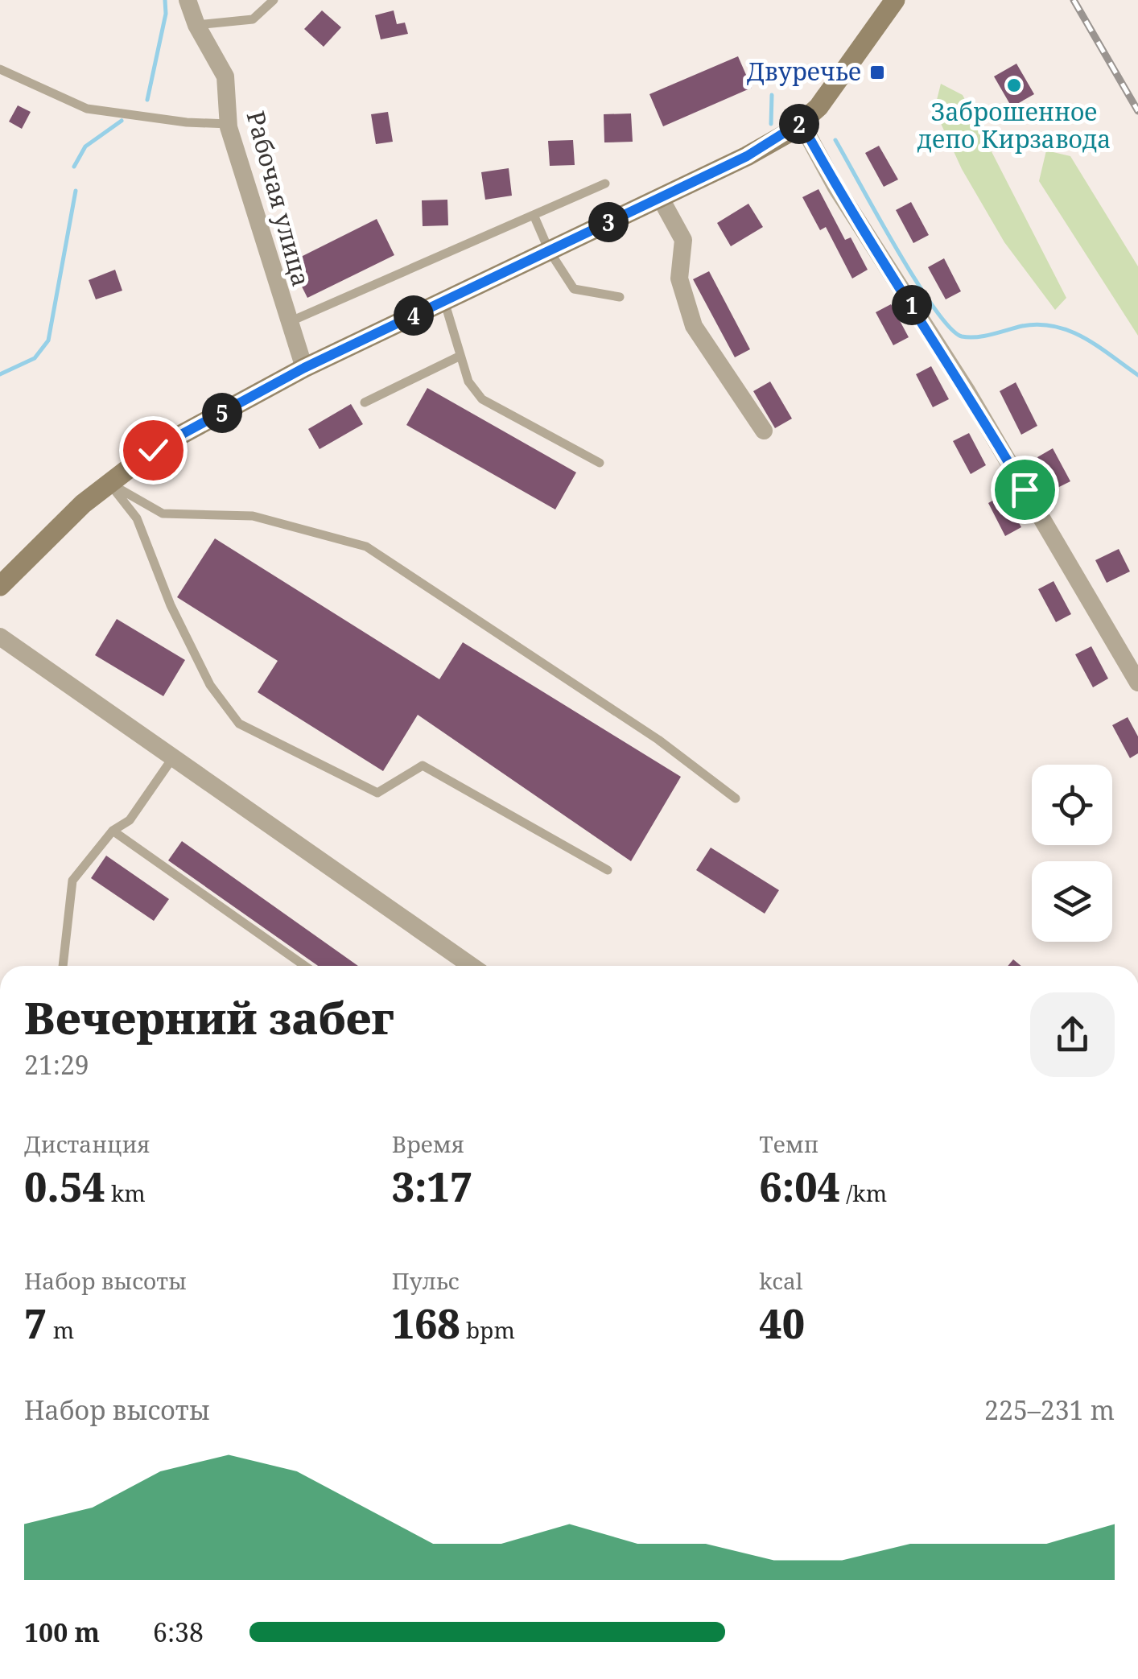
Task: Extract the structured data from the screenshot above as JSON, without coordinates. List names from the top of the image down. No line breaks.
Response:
{"streets":{"street":["Рабочая улица"]},"places":{"transit":["Двуречье"],"other":["Заброшенное депо Кирзавода"]},"page":{"pins":["2","3","1","4","5"],"heading":["Вечерний забег","21:29"],"stats":[["Дистанция","0.54 km"],["Время","3:17"],["Темп","6:04 /km"],["Набор высоты","7 m"],["Пульс","168 bpm"],["kcal","40"]],"chart":["Набор высоты","225–231 m"],"list":[{"name":"100 m","note":"6:38"}]}}
